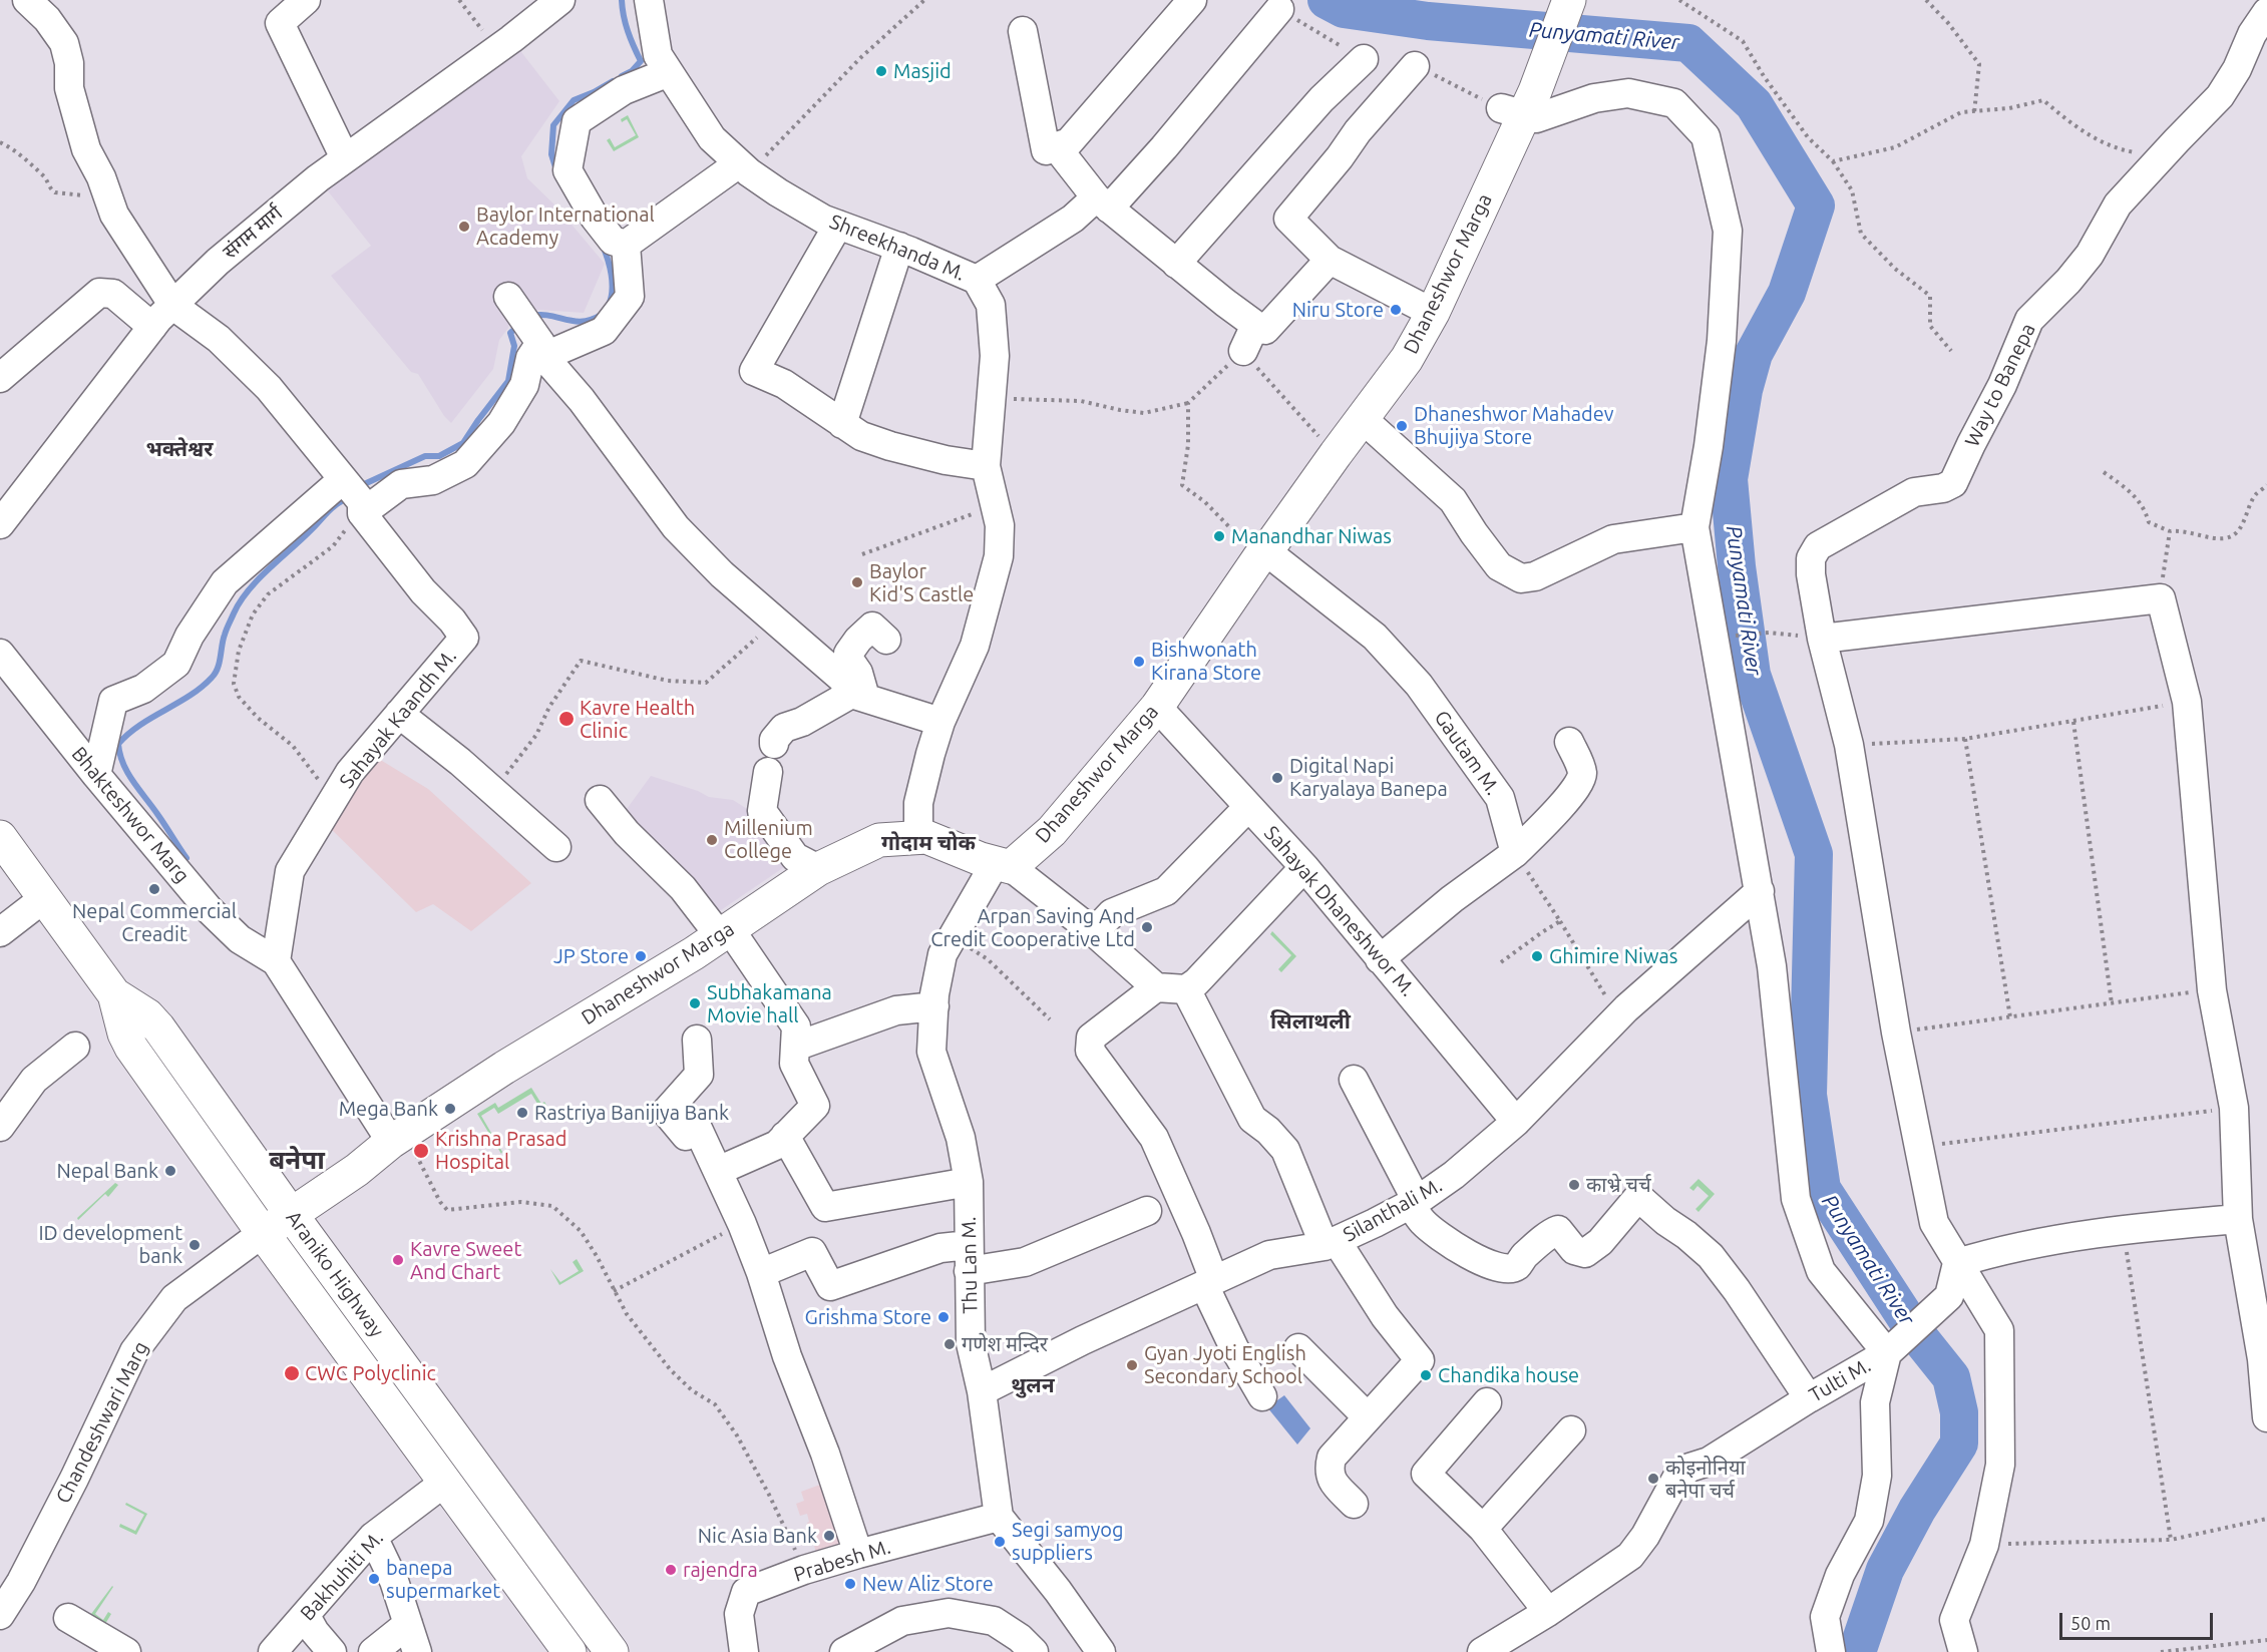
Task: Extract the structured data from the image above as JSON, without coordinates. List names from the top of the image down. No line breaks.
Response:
{"streets":{"main road":["Dhaneshwor Marga","Araniko Highway"],"street":["संगम मार्ग","Shreekhanda M.","Way to Banepa","Sahayak Kaandh M.","Gautam M.","Bhakteshwor Marg","Sahayak Dhaneshwor M.","Silanthali M.","Thu Lan M.","Tulti M.","Chandeshwari Marg","Prabesh M.","Bakhuhiti M."]},"crossings":[["Shreekhanda M.","Dhaneshwor Marga"],["Dhaneshwor Marga","Gautam M."],["Dhaneshwor Marga","Sahayak Dhaneshwor M."],["Dhaneshwor Marga","Thu Lan M."],["Dhaneshwor Marga","Araniko Highway"],["Dhaneshwor Marga","Chandeshwari Marg"],["Sahayak Kaandh M.","Bhakteshwor Marg"],["Sahayak Dhaneshwor M.","Silanthali M."],["Silanthali M.","Thu Lan M."],["Thu Lan M.","Prabesh M."],["Araniko Highway","Chandeshwari Marg"],["Araniko Highway","Bakhuhiti M."]],"districts":["भक्तेश्वर","गाेदाम चाेक","सिलाथली","बनेपा","थुलन"],"water":["Punyamati River"],"places":["Masjid","Baylor International Academy","Niru Store","Dhaneshwor Mahadev Bhujiya Store","Manandhar Niwas","Baylor Kid'S Castle","Bishwonath Kirana Store","Kavre Health Clinic","Digital Napi Karyalaya Banepa","Millenium College","Nepal Commercial Creadit","Arpan Saving And Credit Cooperative Ltd","JP Store","Ghimire Niwas","Subhakamana Movie hall","Mega Bank","Rastriya Banijiya Bank","Krishna Prasad Hospital","Nepal Bank","काभ्रे चर्च","ID development bank","Kavre Sweet And Chart","Grishma Store","गणेश मन्दिर","Gyan Jyoti English Secondary School","CWC Polyclinic","Chandika house","कोइनोनिया बनेपा चर्च","Nic Asia Bank","Segi samyog suppliers","rajendra","banepa supermarket","New Aliz Store"],"scale_bar":"50 m"}
